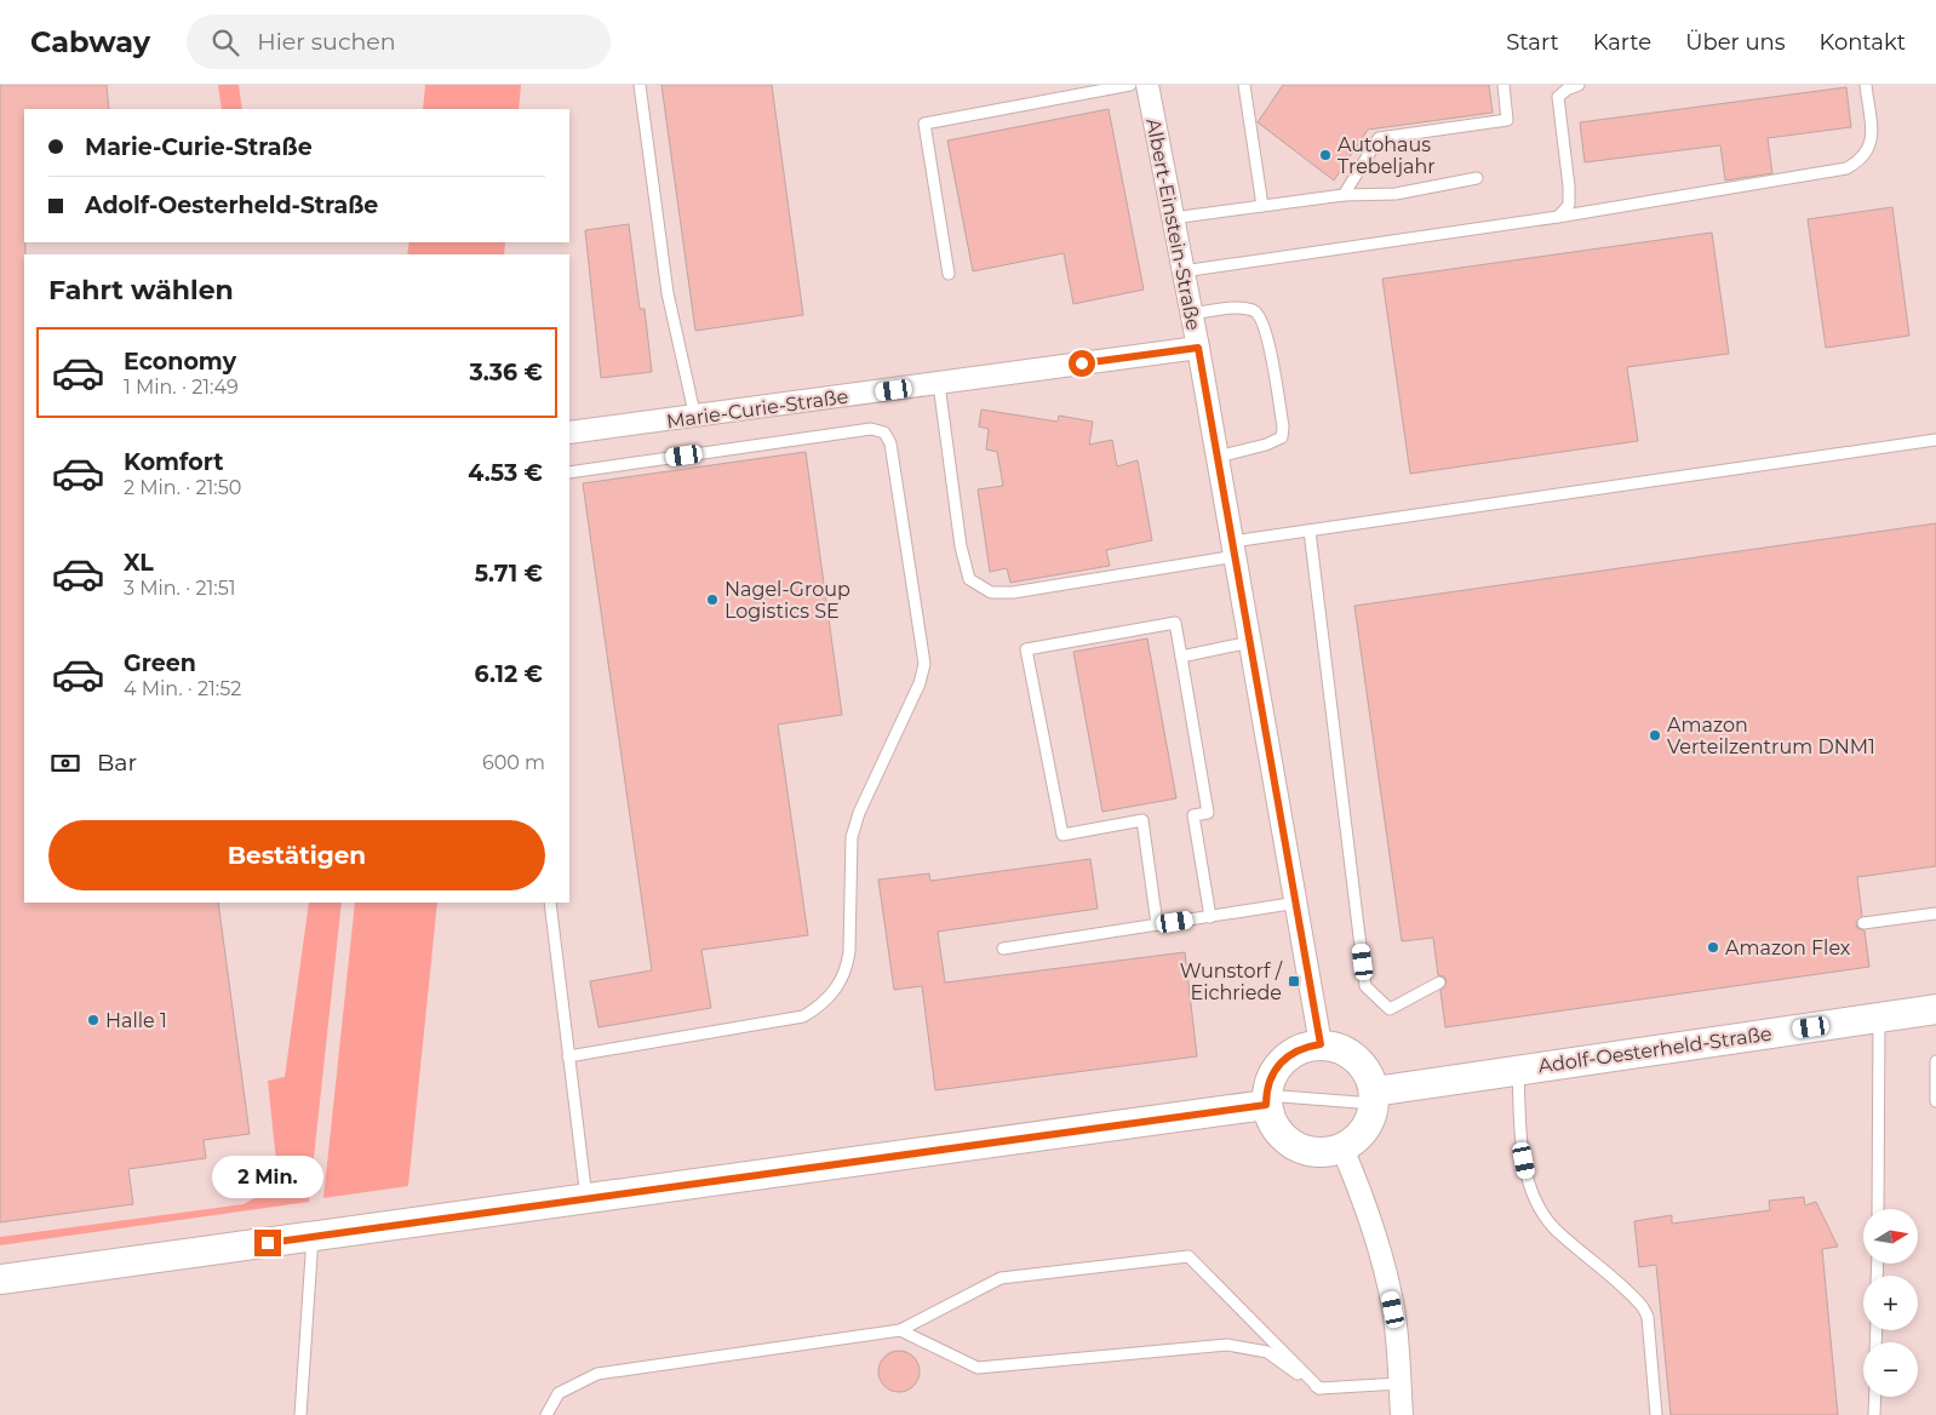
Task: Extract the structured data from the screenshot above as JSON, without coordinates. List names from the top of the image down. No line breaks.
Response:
{"streets":{"street":["Albert-Einstein-Straße","Marie-Curie-Straße","Adolf-Oesterheld-Straße"]},"crossings":[["Albert-Einstein-Straße","Marie-Curie-Straße"]],"places":{"other":["Autohaus Trebeljahr","Nagel-Group Logistics SE","Amazon Verteilzentrum DNM1","Amazon Flex","Halle 1"],"transit":["Wunstorf / Eichriede"]},"north":"right","page":{"header":"Cabway","search":"Hier suchen","nav":["Start","Karte","Über uns","Kontakt"],"banner":["Marie-Curie-Straße","Adolf-Oesterheld-Straße"],"heading":"Fahrt wählen","list":[{"name":"Economy","note":"1 Min. · 21:49","value":"3.36 €"},{"name":"Komfort","note":"2 Min. · 21:50","value":"4.53 €"},{"name":"XL","note":"3 Min. · 21:51","value":"5.71 €"},{"name":"Green","note":"4 Min. · 21:52","value":"6.12 €"}],"pay":["Bar","600 m"],"buttons":"Bestätigen","bubble":"2 Min.","map_buttons":["+","−"]}}
